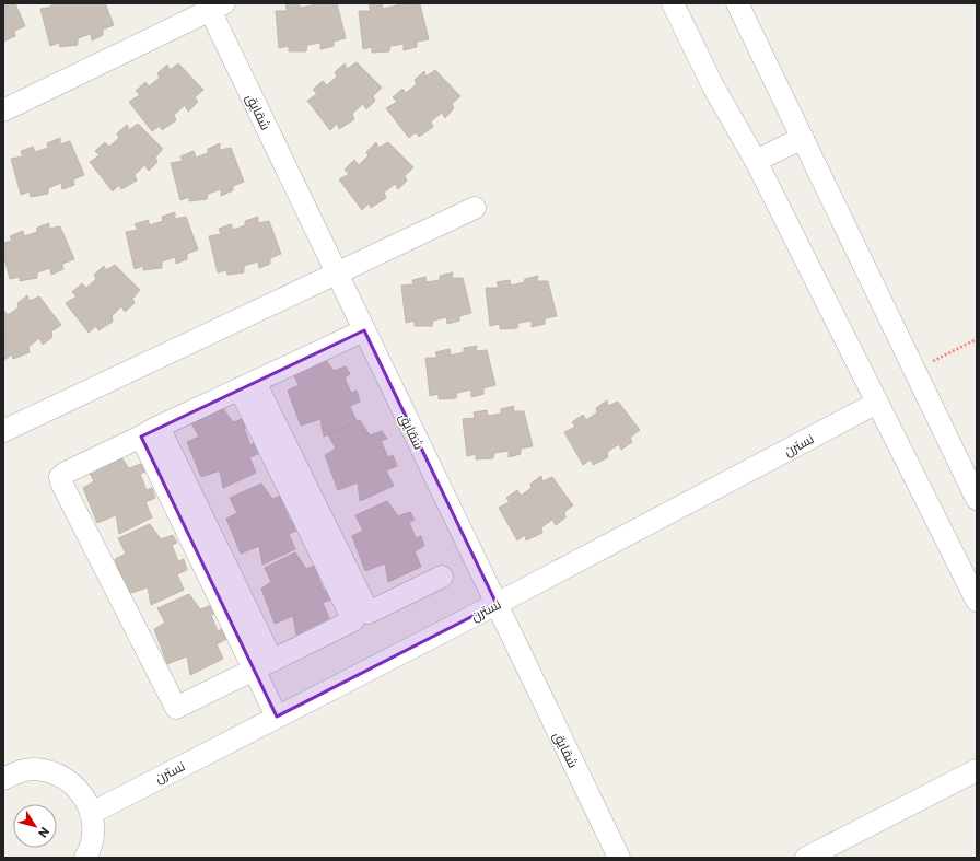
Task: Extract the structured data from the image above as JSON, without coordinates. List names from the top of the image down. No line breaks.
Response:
{"streets":{"street":["شقایق","نسترن"]},"crossings":[["شقایق","نسترن"]],"north":"bottom right"}
